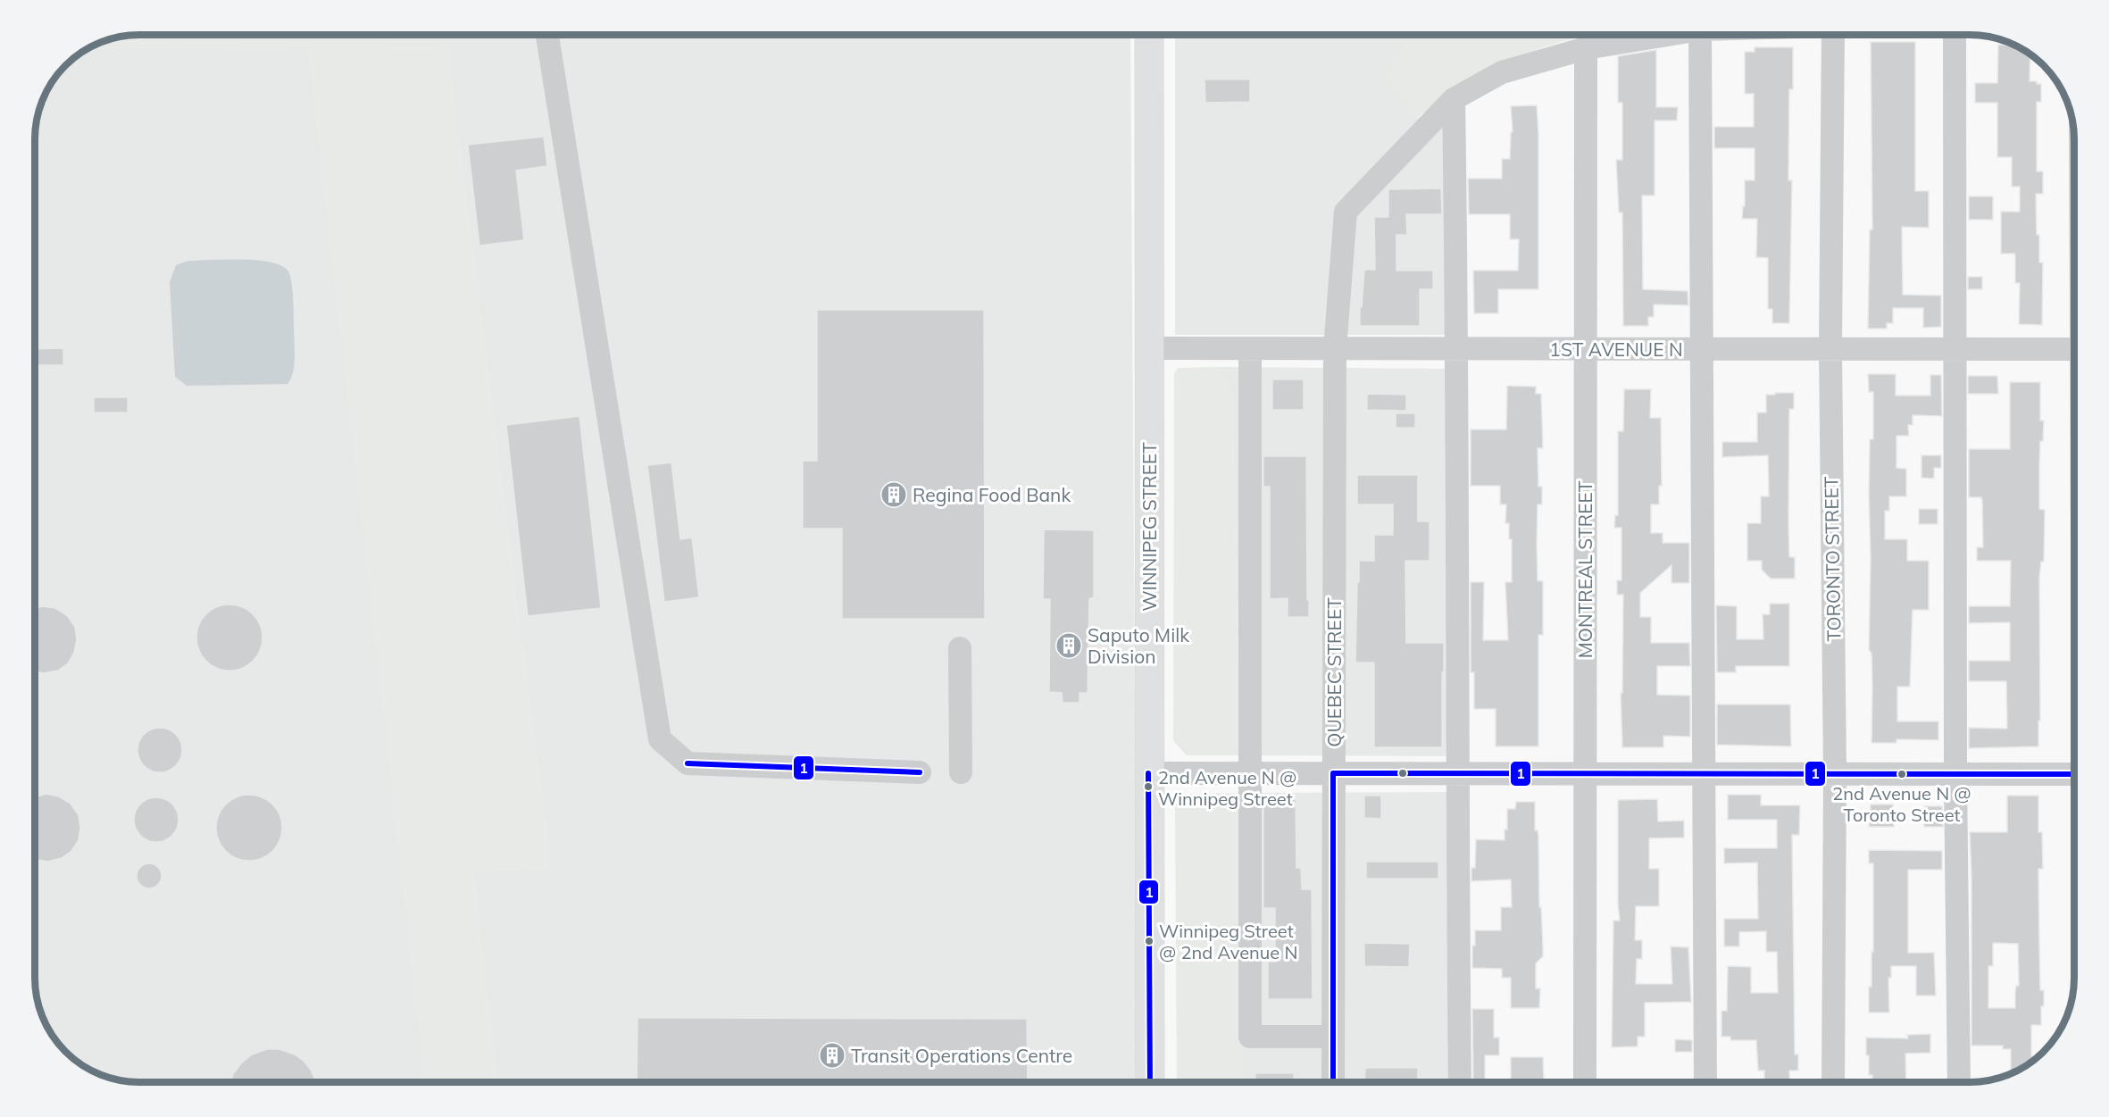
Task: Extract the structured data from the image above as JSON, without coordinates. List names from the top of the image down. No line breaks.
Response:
{"streets":{"main road":["WINNIPEG STREET"],"street":["1ST AVENUE N","TORONTO STREET","MONTREAL STREET","QUEBEC STREET"]},"crossings":[["1ST AVENUE N","WINNIPEG STREET"],["1ST AVENUE N","TORONTO STREET"],["1ST AVENUE N","MONTREAL STREET"],["1ST AVENUE N","QUEBEC STREET"],["MONTREAL STREET","QUEBEC STREET"]],"places":{"building":["Regina Food Bank","Saputo Milk Division","Transit Operations Centre"],"other":["2nd Avenue N @ Toronto Street","2nd Avenue N @ Winnipeg Street","Winnipeg Street @ 2nd Avenue N"]},"lines":["transit line 1"]}
